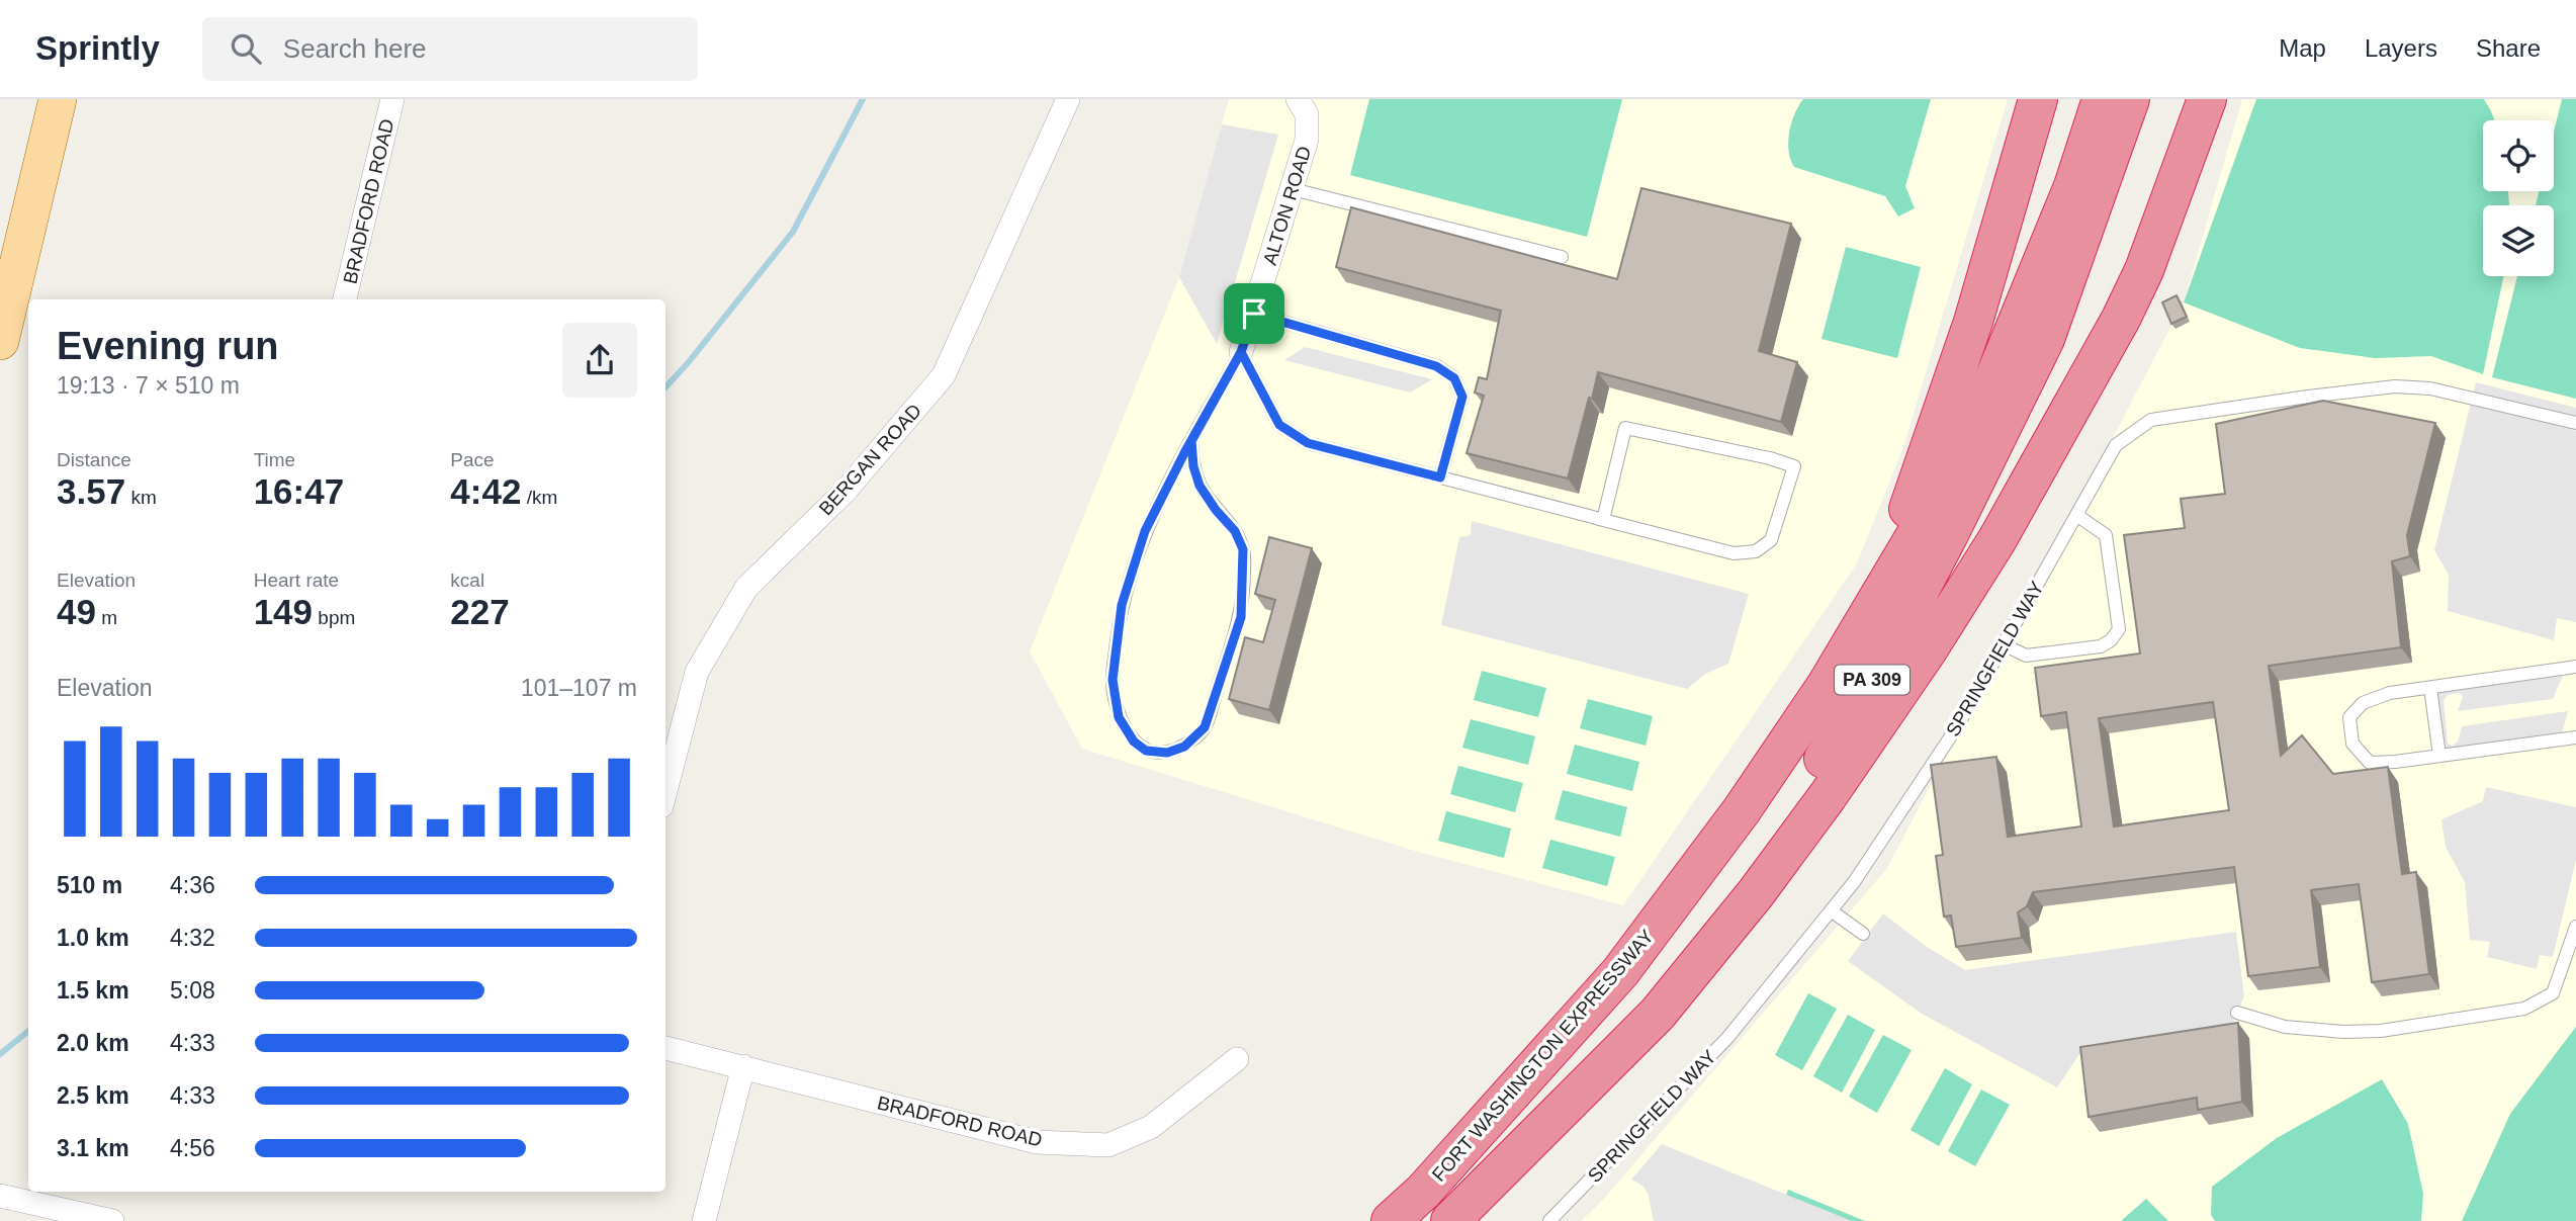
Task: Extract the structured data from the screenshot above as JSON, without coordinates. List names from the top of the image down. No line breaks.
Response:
{"streets":{"highway":["PA 309","FORT WASHINGTON EXPRESSWAY"],"street":["BRADFORD ROAD","ALTON ROAD","BERGAN ROAD"],"lane":["SPRINGFIELD WAY"]},"page":{"header":"Sprintly","search":"Search here","nav":["Map","Layers","Share"],"heading":["Evening run","19:13 · 7 × 510 m"],"stats":[["Distance","3.57 km"],["Time","16:47"],["Pace","4:42 /km"],["Elevation","49 m"],["Heart rate","149 bpm"],["kcal","227"]],"chart":["Elevation","101–107 m"],"list":[{"name":"510 m","note":"4:36"},{"name":"1.0 km","note":"4:32"},{"name":"1.5 km","note":"5:08"},{"name":"2.0 km","note":"4:33"},{"name":"2.5 km","note":"4:33"},{"name":"3.1 km","note":"4:56"}]}}
